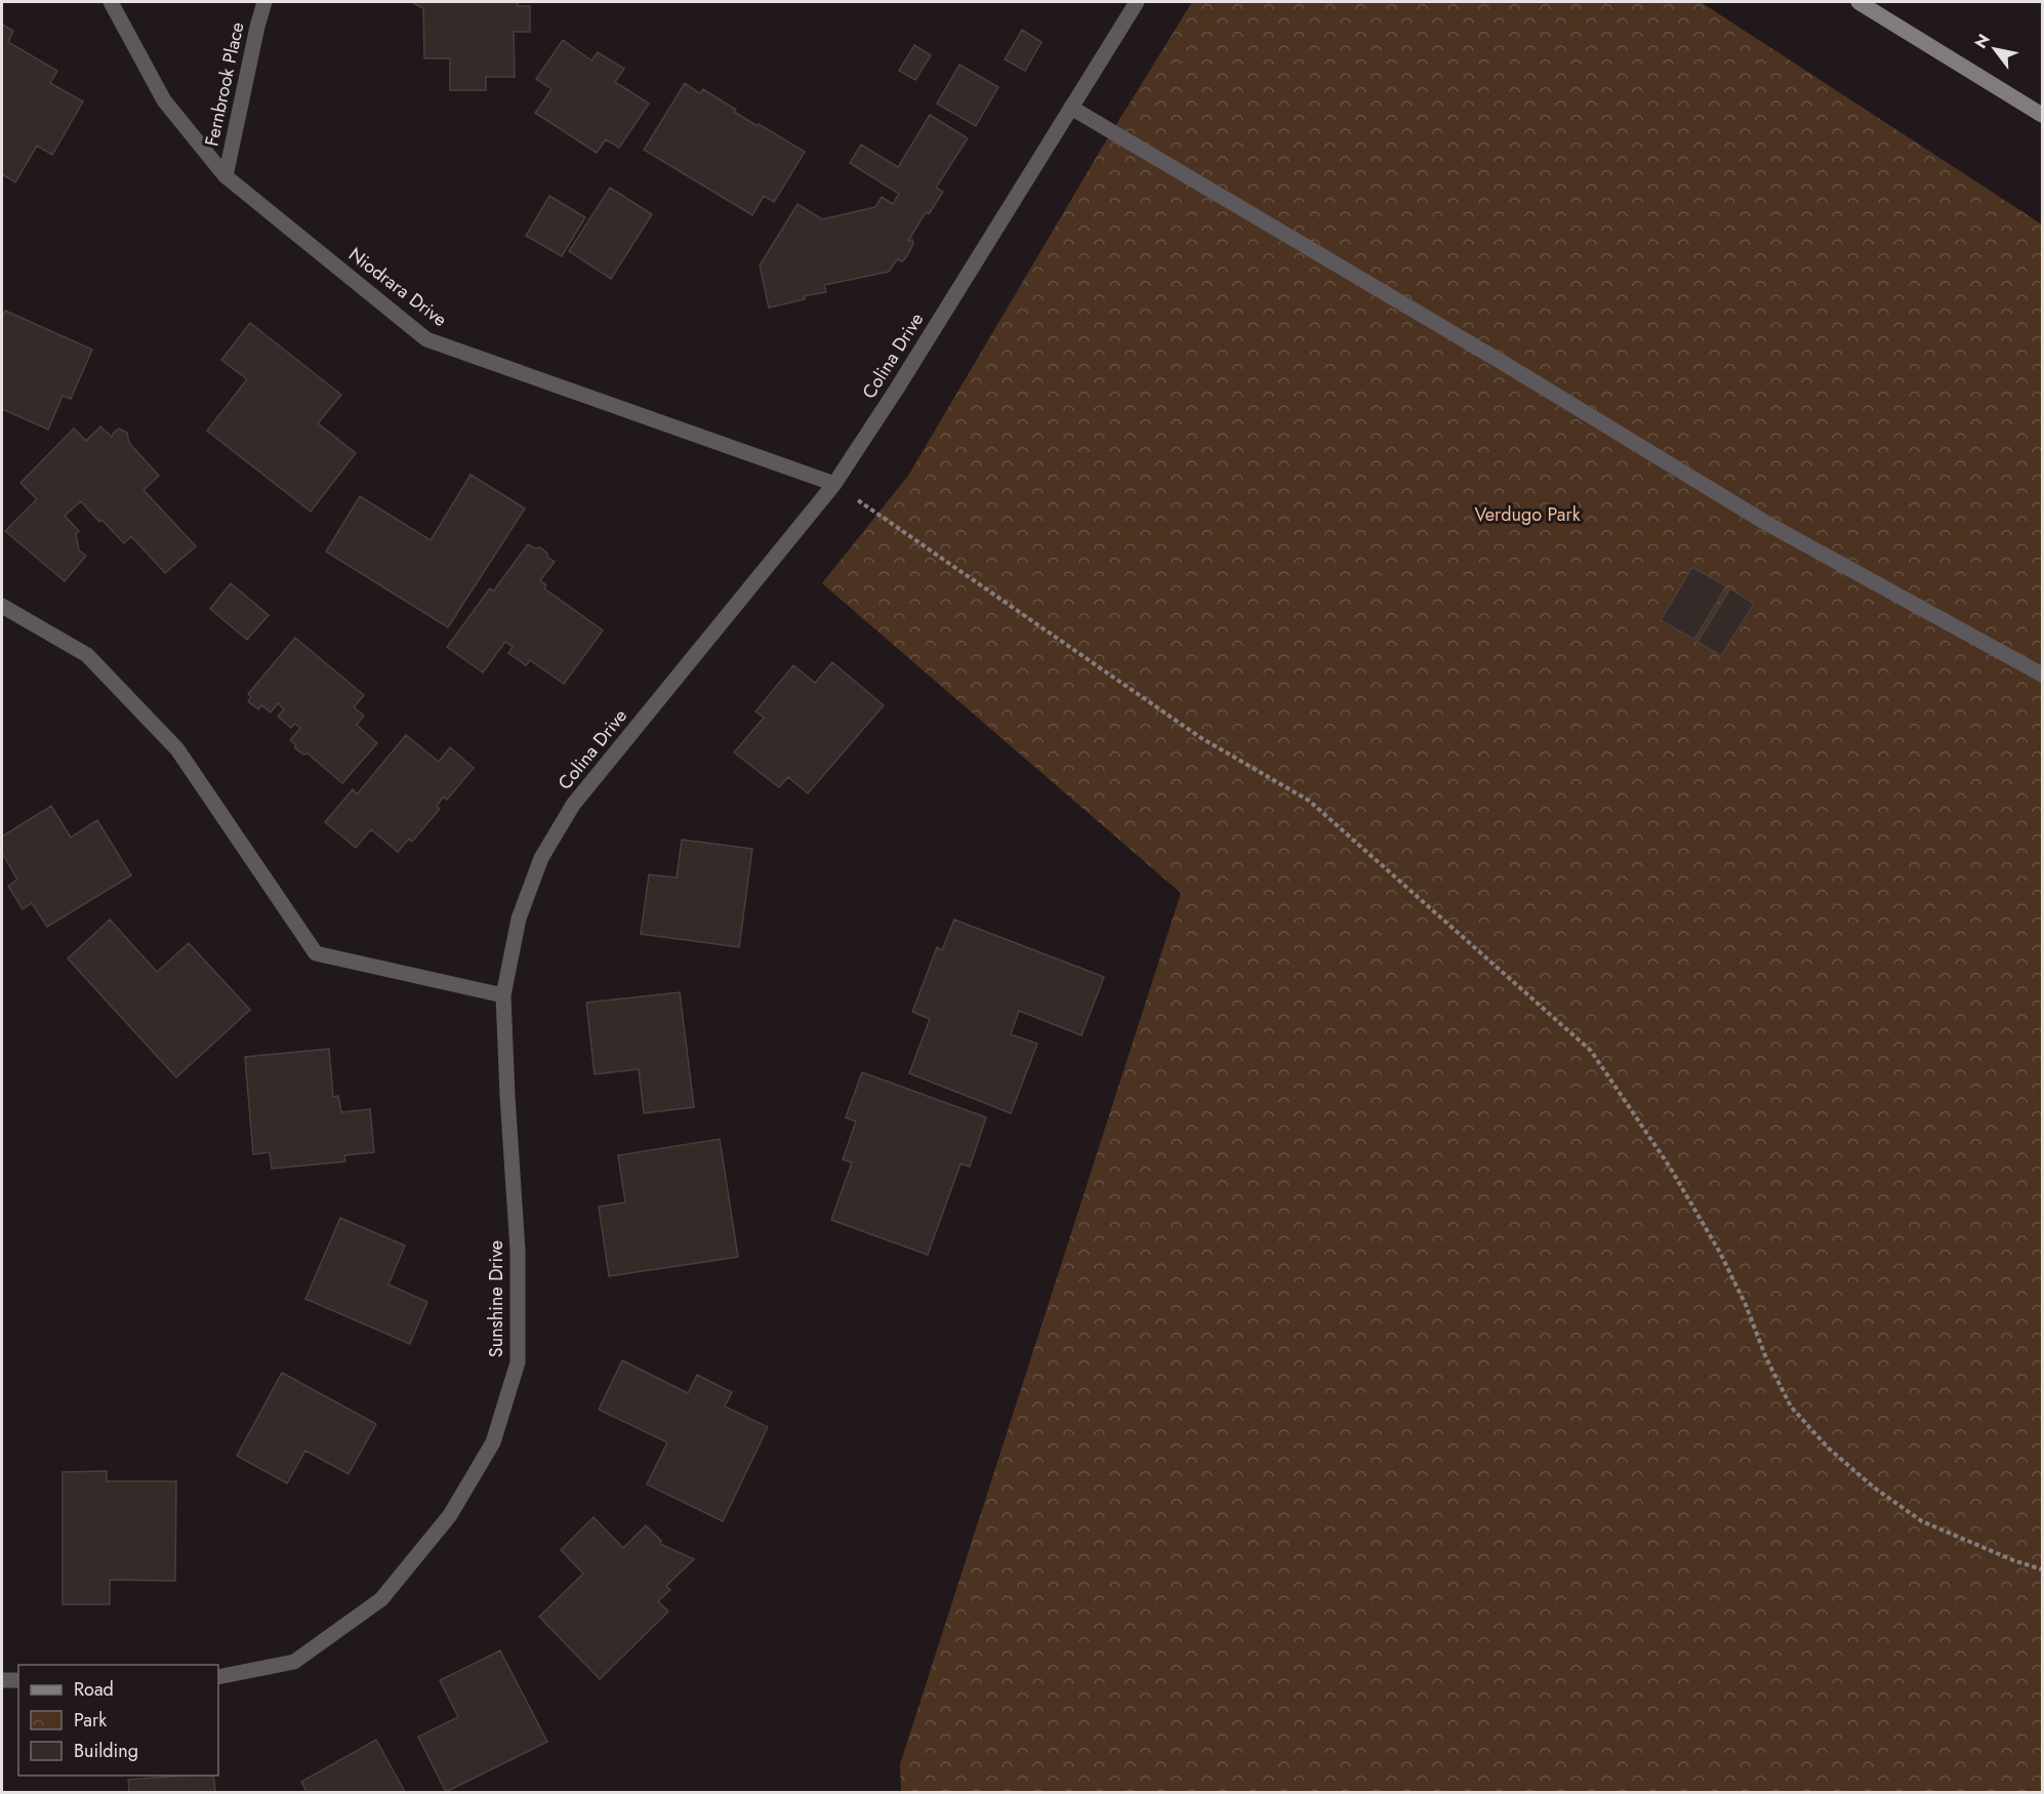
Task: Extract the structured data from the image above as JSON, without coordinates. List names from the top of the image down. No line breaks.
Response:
{"streets":{"street":["Fernbrook Place","Niodrara Drive","Colina Drive","Sunshine Drive"]},"crossings":[["Fernbrook Place","Niodrara Drive"],["Niodrara Drive","Colina Drive"],["Colina Drive","Sunshine Drive"]],"parks":["Verdugo Park"],"legend":["Road","Park","Building"],"north":"top left"}
